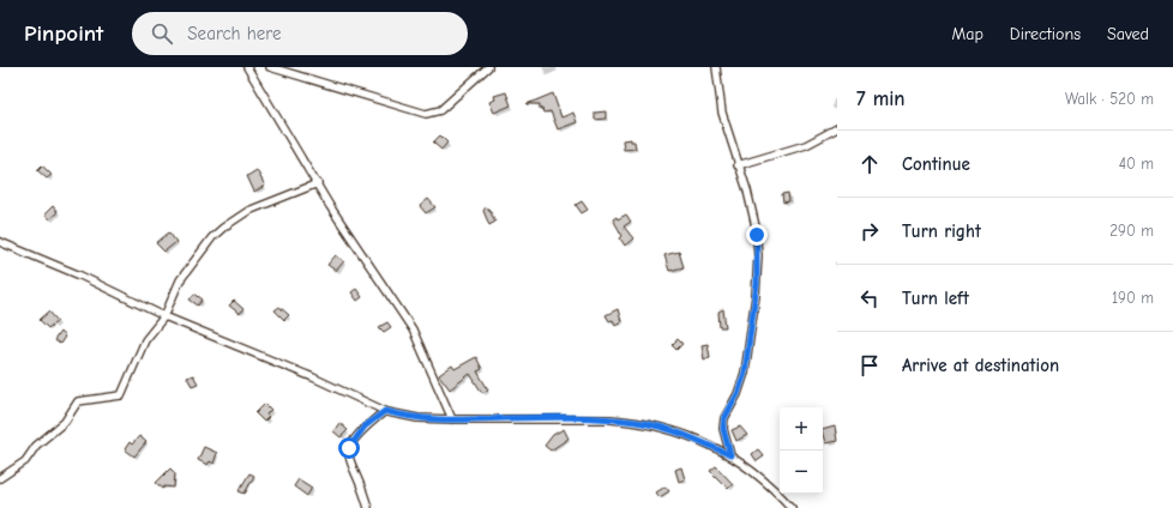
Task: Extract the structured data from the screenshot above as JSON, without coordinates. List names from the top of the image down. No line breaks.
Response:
{"page":{"header":"Pinpoint","search":"Search here","nav":["Map","Directions","Saved"],"heading":["7 min","Walk · 520 m"],"list":[["Continue","40 m"],["Turn right","290 m"],["Turn left","190 m"],"Arrive at destination"],"map_buttons":["+","−"]}}
